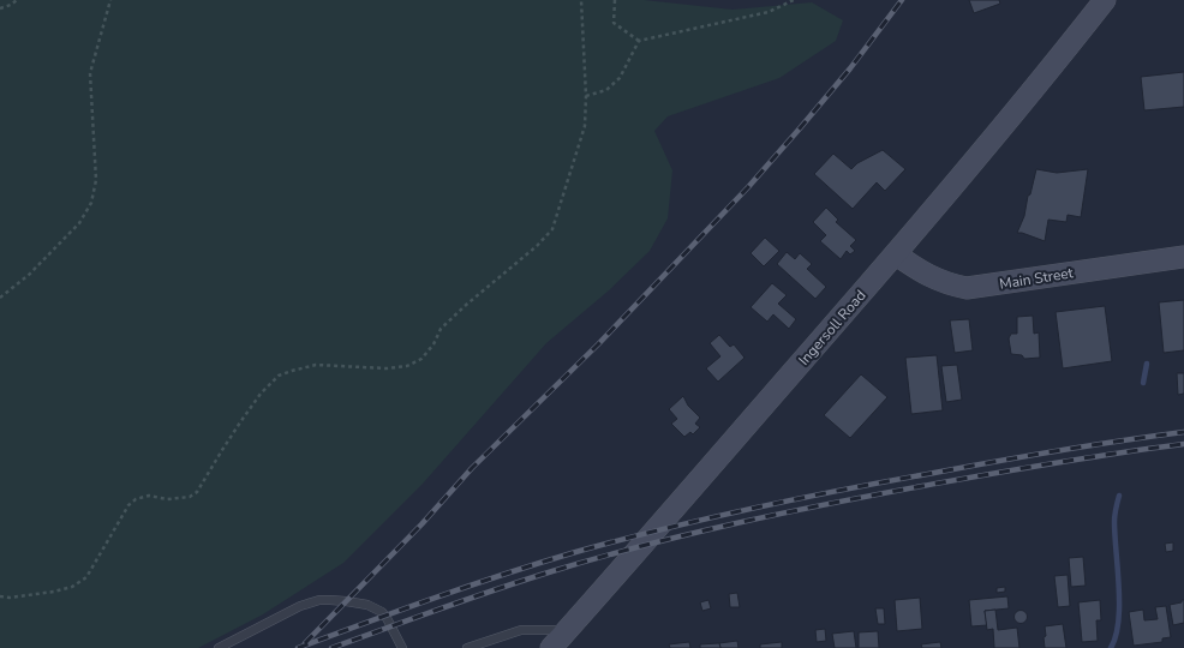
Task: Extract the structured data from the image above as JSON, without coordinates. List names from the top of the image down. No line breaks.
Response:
{"streets":{"main road":["Main Street","Ingersoll Road"]},"crossings":[["Main Street","Ingersoll Road"]]}
